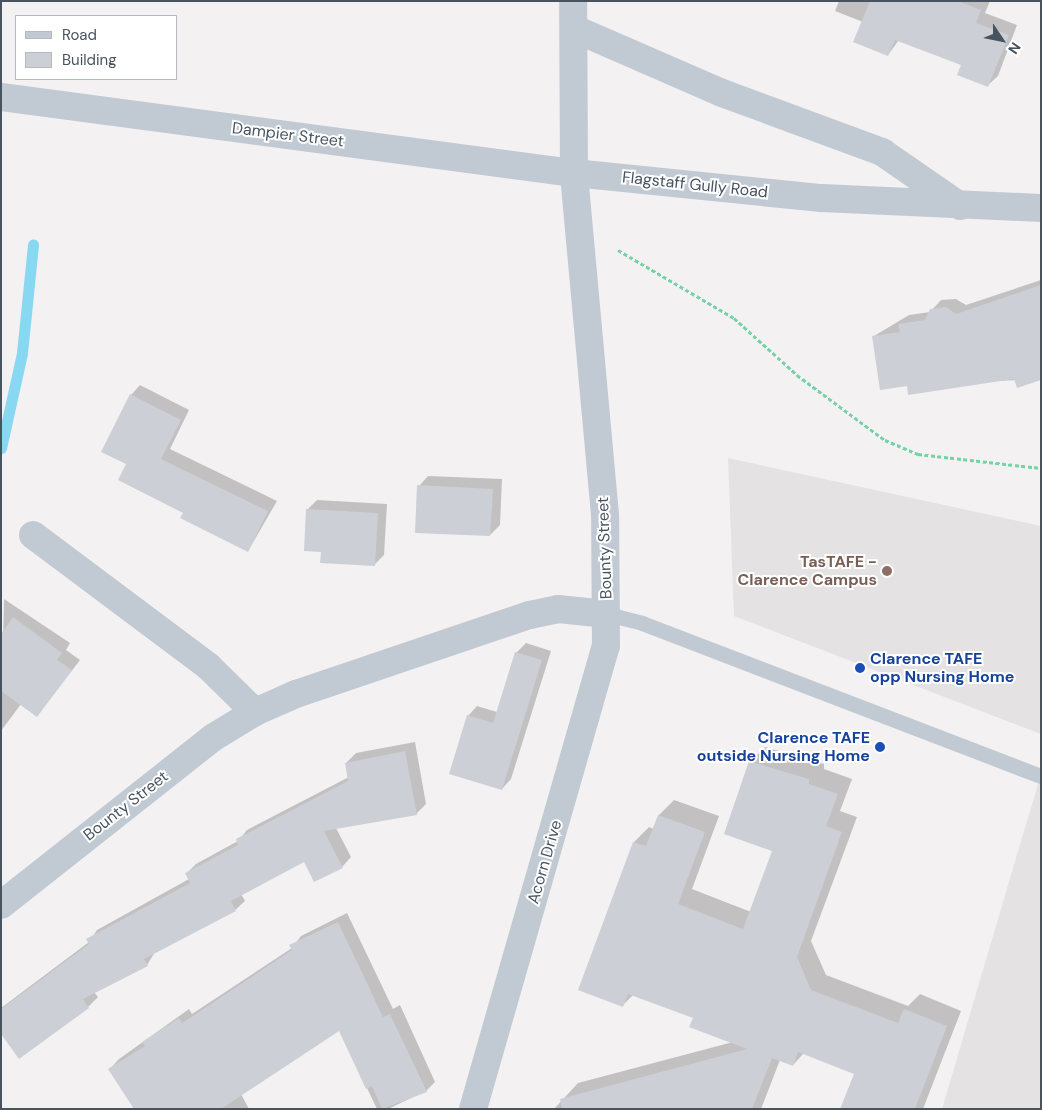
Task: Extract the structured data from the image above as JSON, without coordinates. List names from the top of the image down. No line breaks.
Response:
{"streets":{"street":["Dampier Street","Flagstaff Gully Road","Bounty Street","Acorn Drive"]},"crossings":[["Dampier Street","Flagstaff Gully Road"],["Dampier Street","Bounty Street"],["Flagstaff Gully Road","Bounty Street"],["Bounty Street","Acorn Drive"]],"places":["TasTAFE - Clarence Campus","Clarence TAFE opp Nursing Home","Clarence TAFE outside Nursing Home"],"legend":["Road","Building"],"north":"bottom right"}
